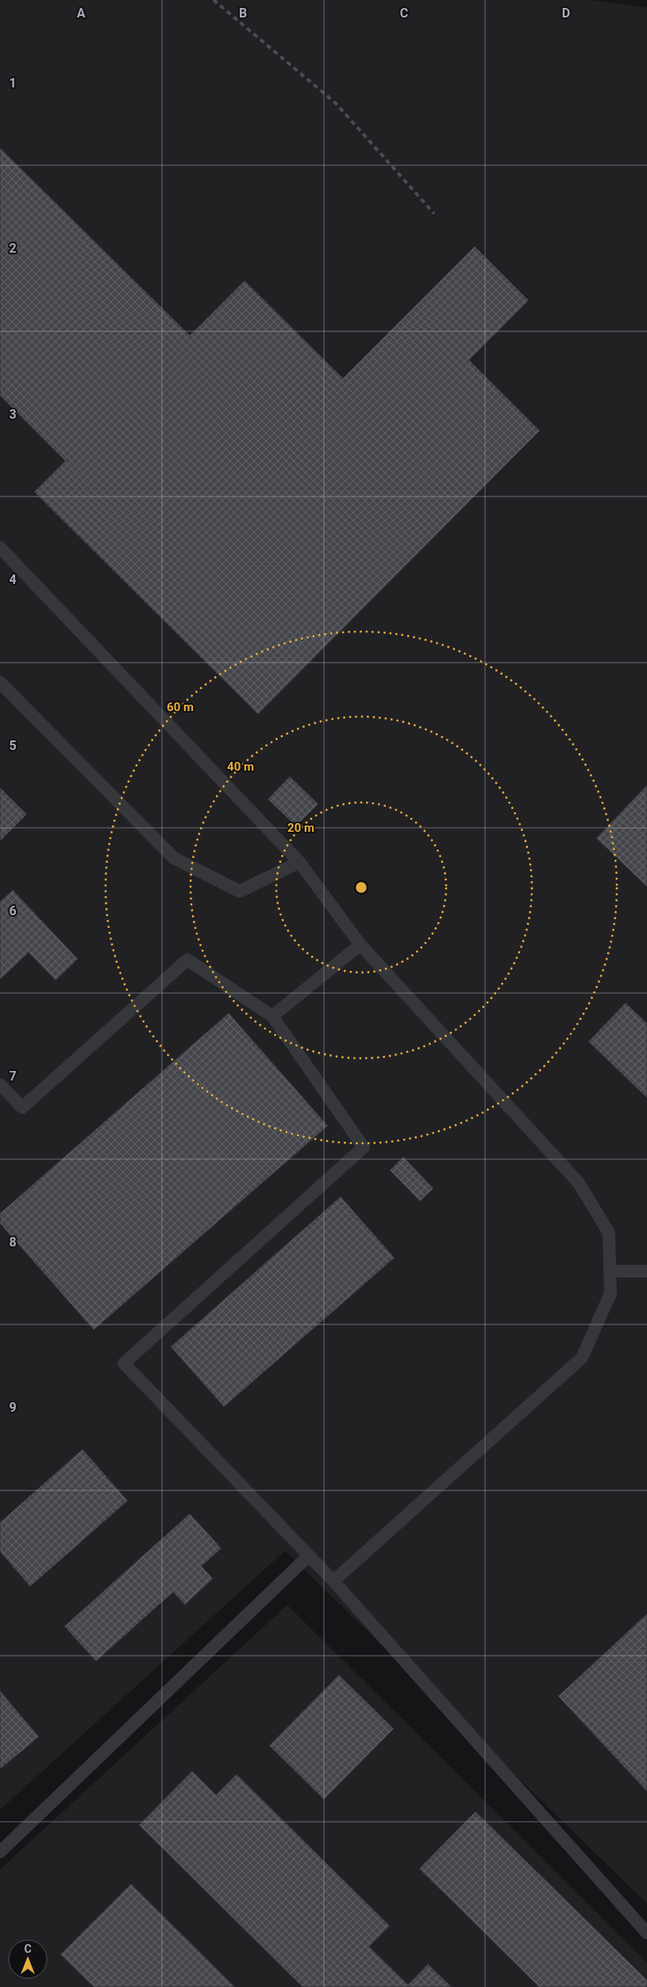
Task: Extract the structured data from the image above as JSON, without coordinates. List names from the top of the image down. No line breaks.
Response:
{"north":"top","grid":{"columns":["A","B","C","D"],"rows":["1","2","3","4","5","6","7","8","9"]},"rings":["60 m","40 m","20 m"]}
